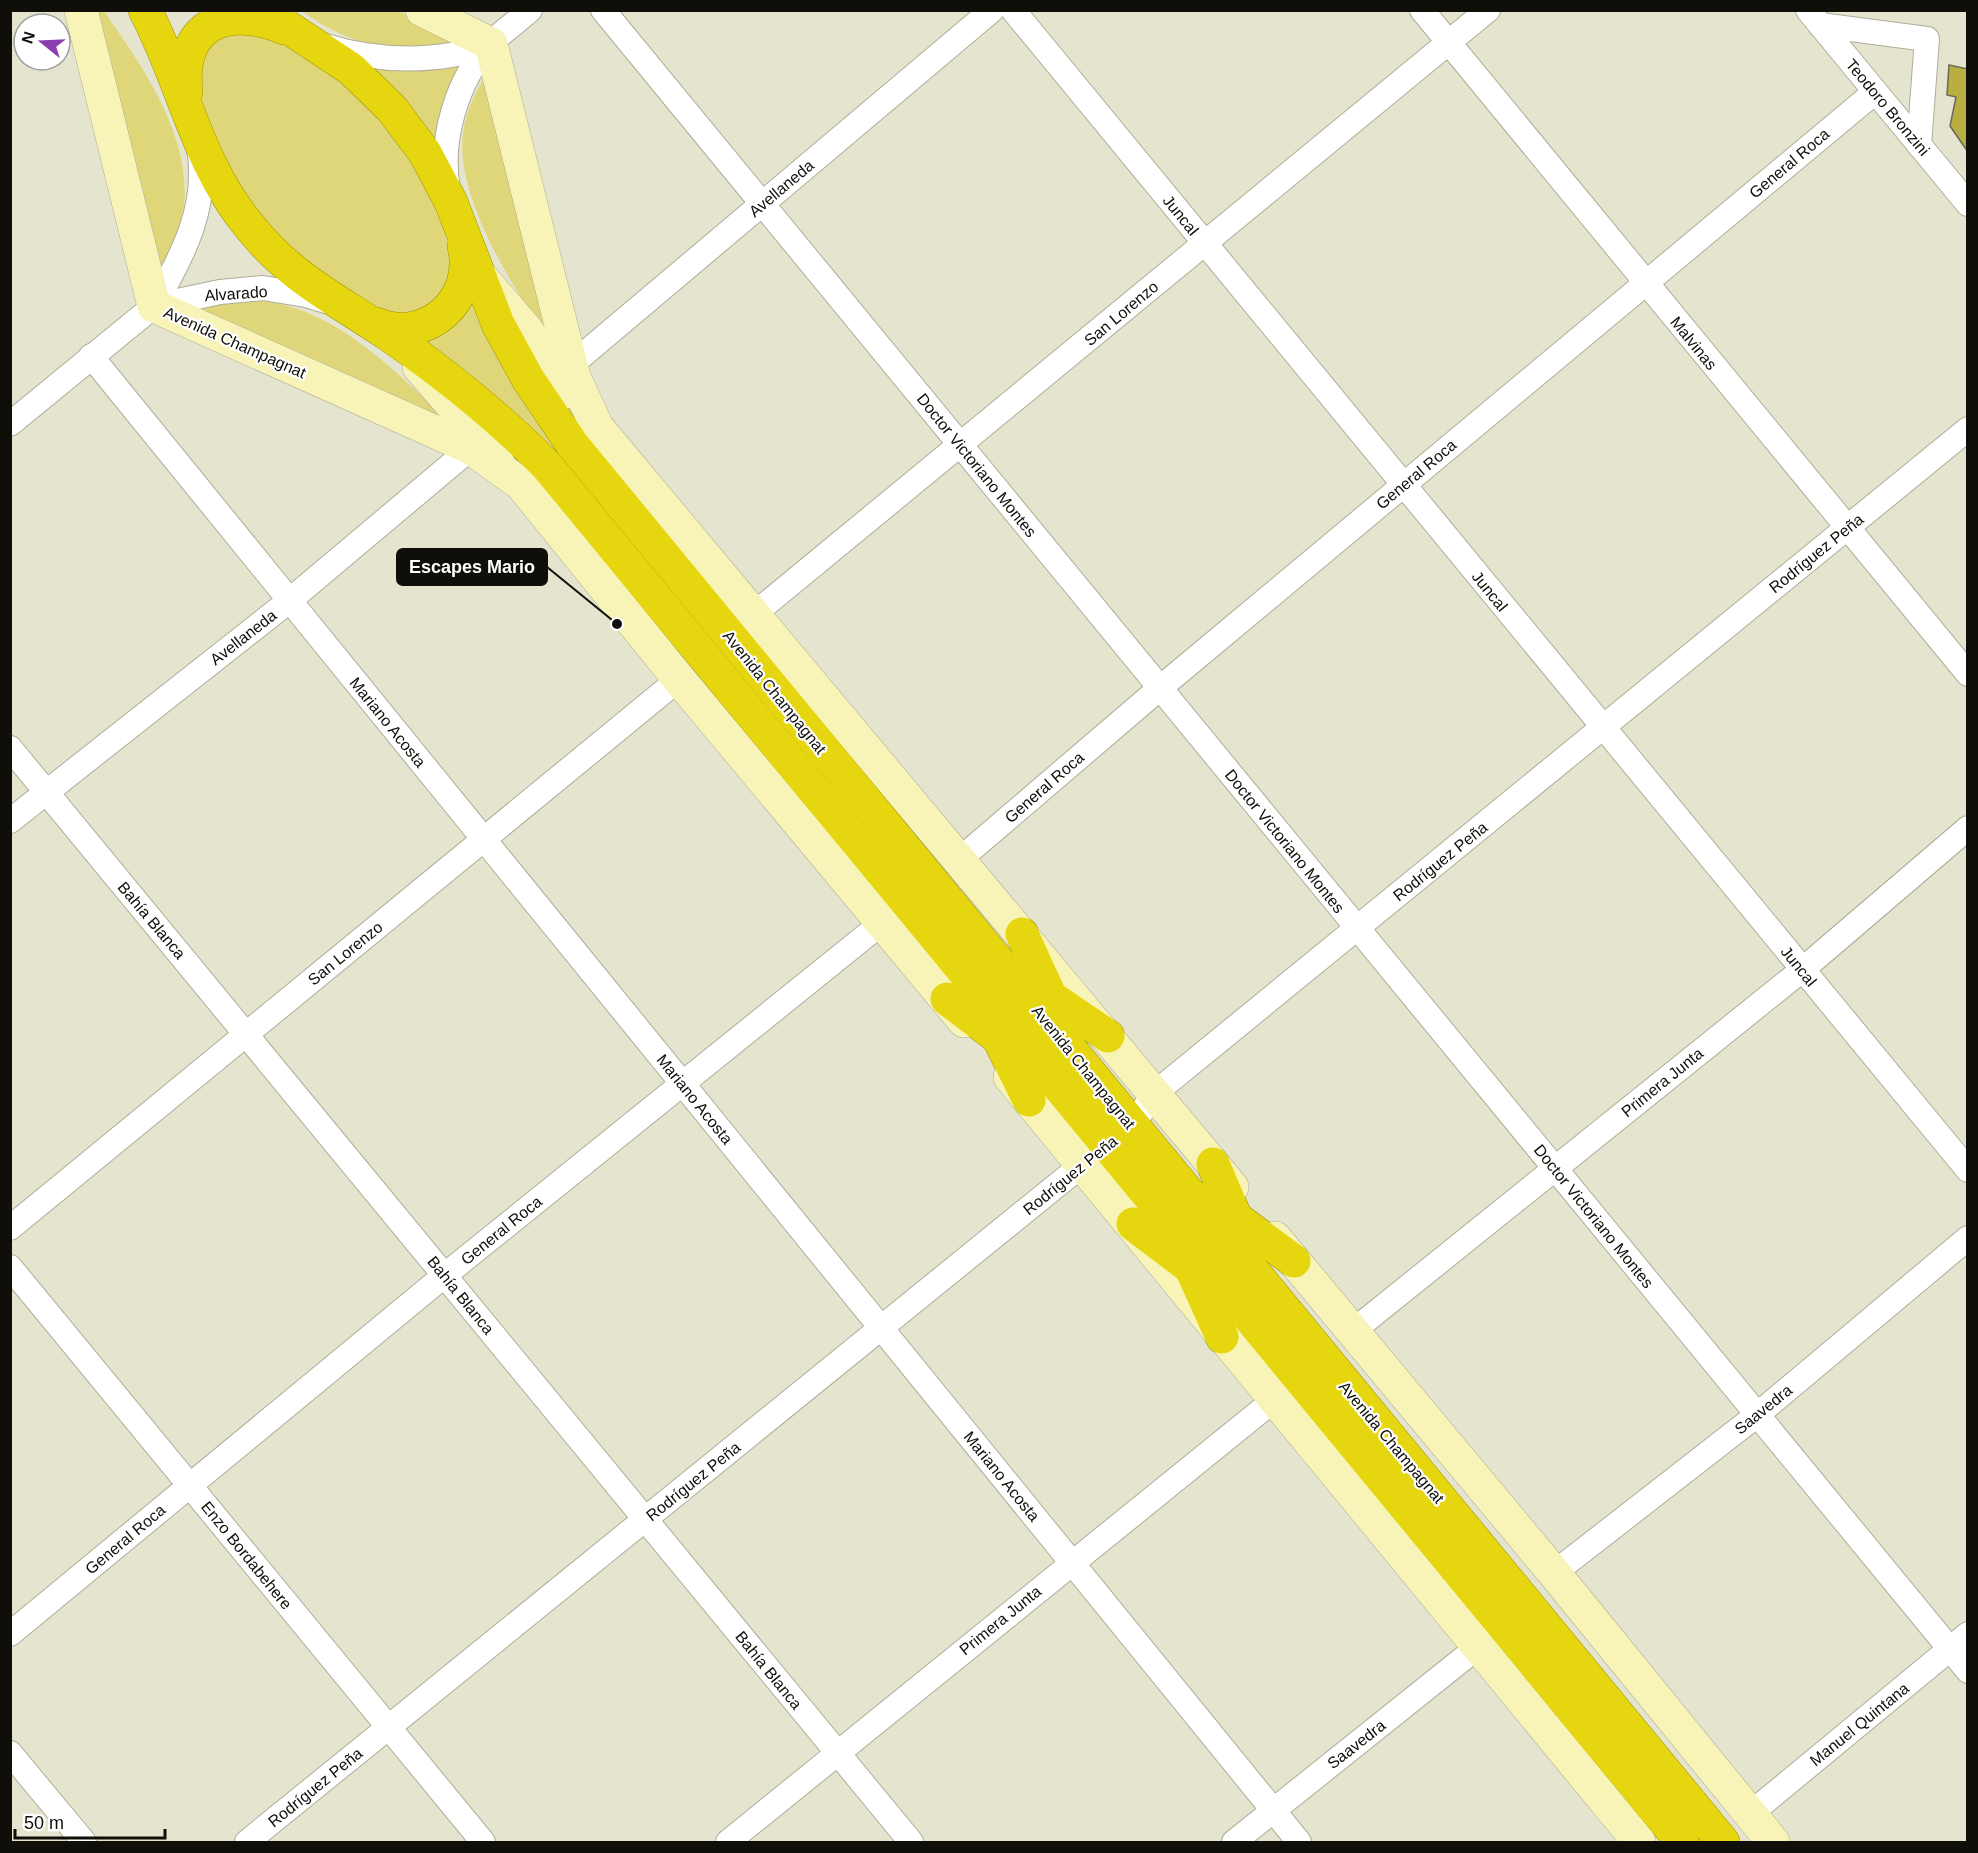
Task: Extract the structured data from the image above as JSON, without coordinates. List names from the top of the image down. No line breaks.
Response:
{"streets":{"highway":["Avenida Champagnat"],"street":["Teodoro Bronzini","General Roca","Avellaneda","Juncal","Alvarado","San Lorenzo","Malvinas","Doctor Victoriano Montes","Rodríguez Peña","Mariano Acosta","Bahía Blanca","Primera Junta","Saavedra","Enzo Bordabehere","Manuel Quintana"]},"crossings":[["Teodoro Bronzini","General Roca"],["General Roca","Juncal"],["General Roca","Avenida Champagnat"],["General Roca","Malvinas"],["General Roca","Doctor Victoriano Montes"],["General Roca","Mariano Acosta"],["General Roca","Bahía Blanca"],["General Roca","Enzo Bordabehere"],["Avellaneda","Avenida Champagnat"],["Avellaneda","Doctor Victoriano Montes"],["Avellaneda","Mariano Acosta"],["Avellaneda","Bahía Blanca"],["Juncal","San Lorenzo"],["Juncal","Rodríguez Peña"],["Juncal","Primera Junta"],["Alvarado","Avenida Champagnat"],["Alvarado","Mariano Acosta"],["San Lorenzo","Avenida Champagnat"],["San Lorenzo","Malvinas"],["San Lorenzo","Doctor Victoriano Montes"],["San Lorenzo","Mariano Acosta"],["San Lorenzo","Bahía Blanca"],["Avenida Champagnat","Rodríguez Peña"],["Avenida Champagnat","Primera Junta"],["Avenida Champagnat","Saavedra"],["Avenida Champagnat","Manuel Quintana"],["Malvinas","Rodríguez Peña"],["Doctor Victoriano Montes","Rodríguez Peña"],["Doctor Victoriano Montes","Primera Junta"],["Doctor Victoriano Montes","Saavedra"],["Doctor Victoriano Montes","Manuel Quintana"],["Rodríguez Peña","Mariano Acosta"],["Rodríguez Peña","Bahía Blanca"],["Rodríguez Peña","Enzo Bordabehere"],["Mariano Acosta","Primera Junta"],["Mariano Acosta","Saavedra"],["Bahía Blanca","Primera Junta"]],"places":["Escapes Mario"],"scale_bar":"50 m","north":"left"}
